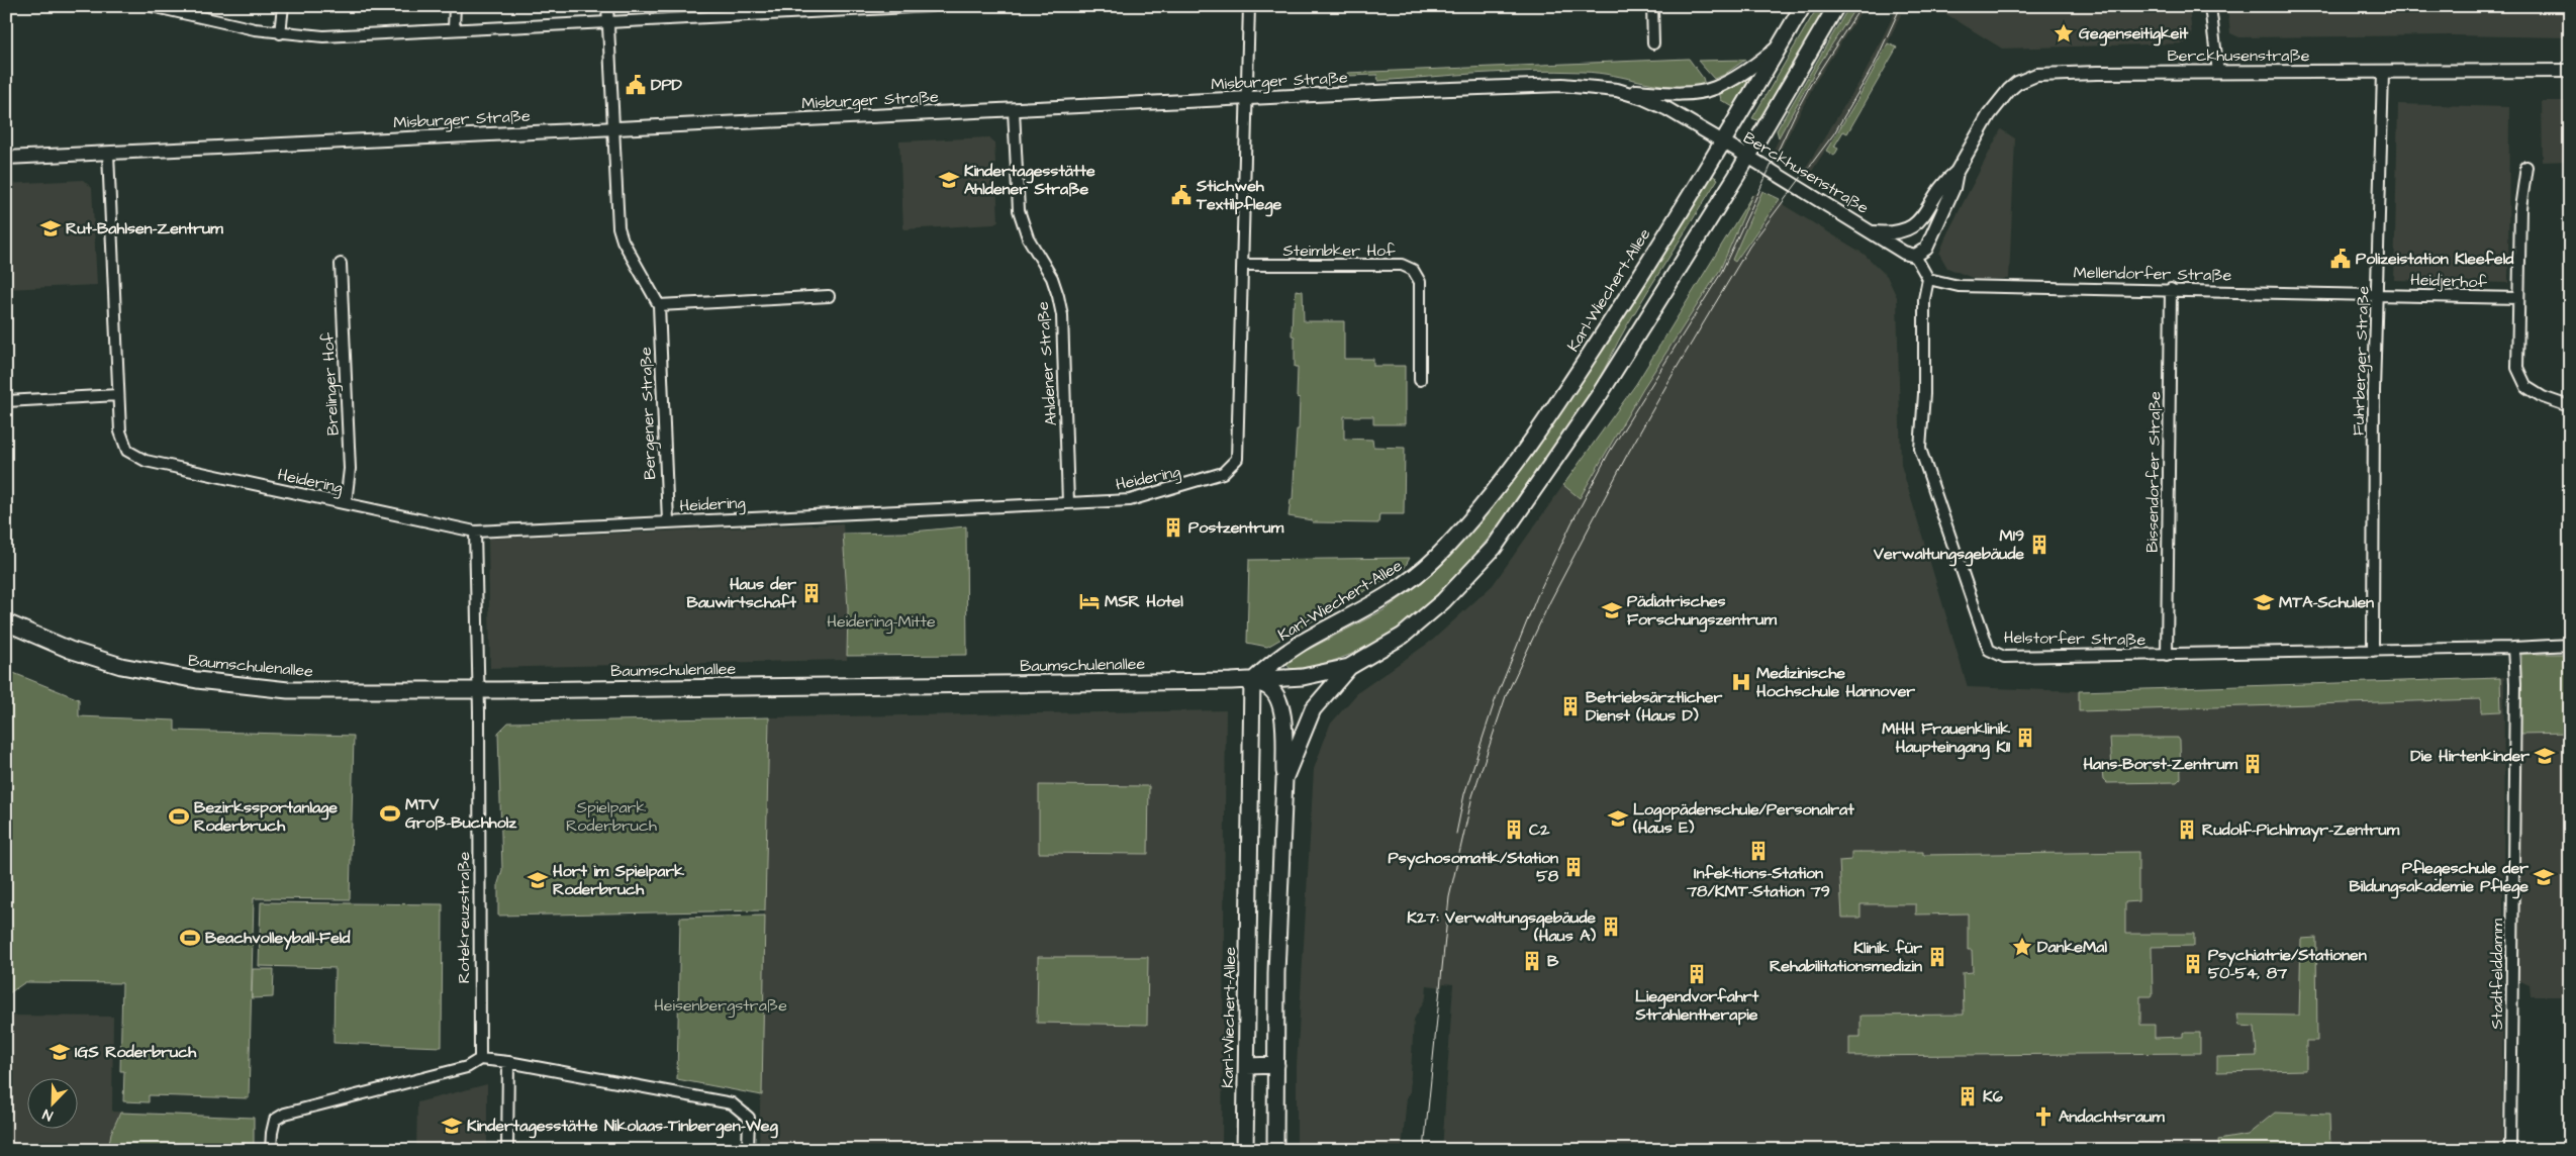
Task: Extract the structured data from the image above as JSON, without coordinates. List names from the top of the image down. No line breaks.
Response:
{"streets":{"main road":["Karl-Wiechert-Allee","Baumschulenallee"],"street":["Berckhusenstraße","Misburger Straße","Steimbker Hof","Mellendorfer Straße","Heidjerhof","Fuhrberger Straße","Ahldener Straße","Brelinger Hof","Bergener Straße","Bissendorfer Straße","Heidering","Helstorfer Straße","Rotekreuzstraße","Stadtfelddamm"]},"crossings":[["Berckhusenstraße","Misburger Straße"],["Berckhusenstraße","Karl-Wiechert-Allee"],["Berckhusenstraße","Fuhrberger Straße"],["Misburger Straße","Karl-Wiechert-Allee"],["Misburger Straße","Ahldener Straße"],["Misburger Straße","Bergener Straße"],["Misburger Straße","Heidering"],["Steimbker Hof","Heidering"],["Mellendorfer Straße","Heidjerhof"],["Mellendorfer Straße","Fuhrberger Straße"],["Mellendorfer Straße","Bissendorfer Straße"],["Mellendorfer Straße","Helstorfer Straße"],["Heidjerhof","Fuhrberger Straße"],["Karl-Wiechert-Allee","Baumschulenallee"],["Fuhrberger Straße","Helstorfer Straße"],["Ahldener Straße","Heidering"],["Brelinger Hof","Heidering"],["Bergener Straße","Heidering"],["Bissendorfer Straße","Helstorfer Straße"],["Heidering","Rotekreuzstraße"],["Helstorfer Straße","Stadtfelddamm"],["Baumschulenallee","Rotekreuzstraße"]],"parks":["Heidering-Mitte","Spielpark Roderbruch","Heisenbergstraße"],"places":{"place":["Gegenseitigkeit","DankeMal"],"public building":["DPD","Stichweh Textilpflege","Polizeistation Kleefeld"],"school or university":["Kindertagesstätte Ahldener Straße","Rut-Bahlsen-Zentrum","MTA-Schulen","Pädiatrisches Forschungszentrum","Die Hirtenkinder","Logopädenschule/Personalrat (Haus E)","Pflegeschule der Bildungsakademie Pflege","Hort im Spielpark Roderbruch","IGS Roderbruch","Kindertagesstätte Nikolaas-Tinbergen-Weg"],"building":["Postzentrum","M19 Verwaltungsgebäude","Haus der Bauwirtschaft","Betriebsärztlicher Dienst (Haus D)","MHH Frauenklinik Haupteingang K11","Hans-Borst-Zentrum","C2","Rudolf-Pichlmayr-Zentrum","Infektions-Station 78/KMT-Station 79","Psychosomatik/Station 58","K27: Verwaltungsgebäude (Haus A)","Klinik für Rehabilitationsmedizin","B","Psychiatrie/Stationen 50-54, 87","Liegendvorfahrt Strahlentherapie","K6"],"hotel":["MSR Hotel"],"hospital":["Medizinische Hochschule Hannover"],"sports":["MTV Groß-Buchholz","Bezirkssportanlage Roderbruch","Beachvolleyball-Feld"],"church":["Andachtsraum"]},"north":"bottom left"}
